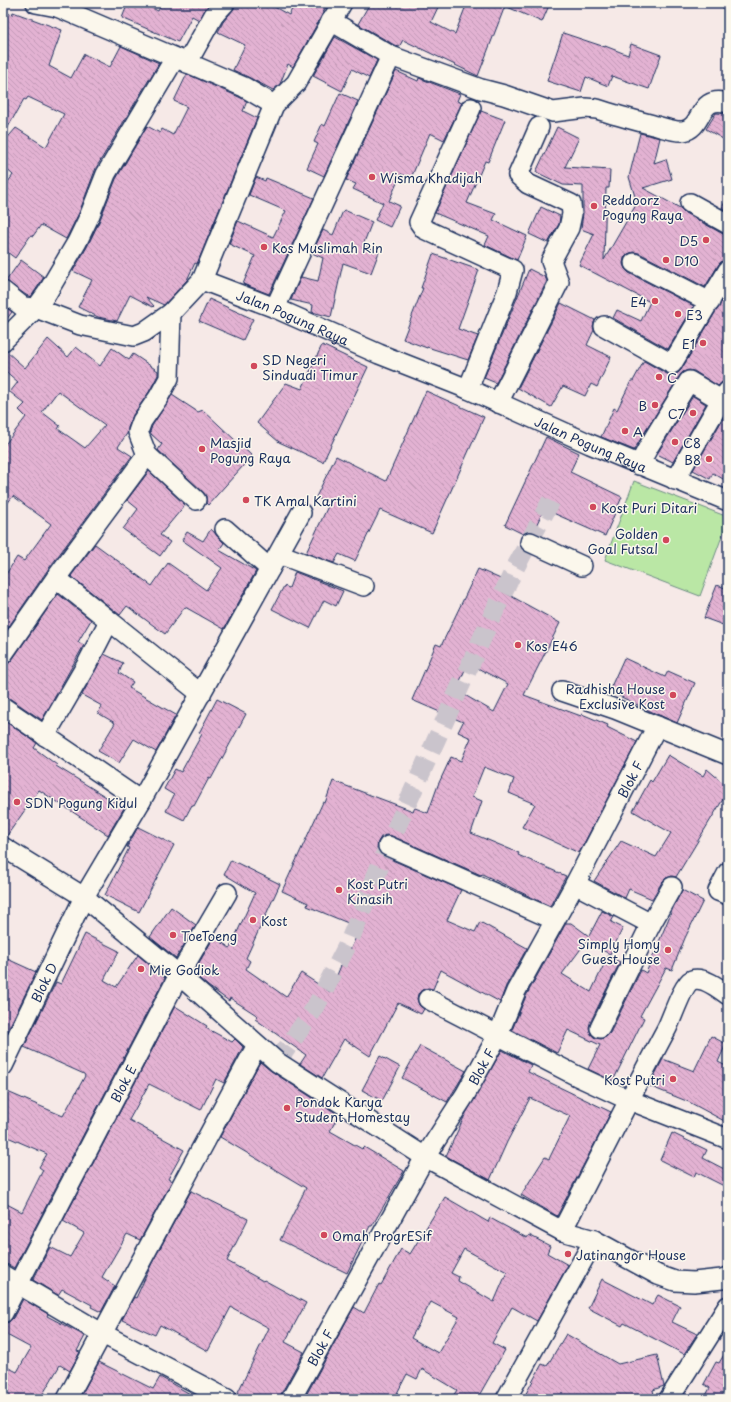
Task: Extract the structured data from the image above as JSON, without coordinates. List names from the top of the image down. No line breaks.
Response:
{"streets":{"street":["Jalan Pogung Raya","Blok F","Blok D","Blok E"]},"places":["Wisma Khadijah","Reddoorz Pogung Raya","D5","Kos Muslimah Rin","D10","E4","E3","E1","SD Negeri Sinduadi Timur","C","B","C7","A","C8","Masjid Pogung Raya","B8","TK Amal Kartini","Kost Puri Ditari","Golden Goal Futsal","Kos E46","Radhisha House Exclusive Kost","SDN Pogung Kidul","Kost Putri Kinasih","Kost","ToeToeng","Simply Homy Guest House","Mie Godiok","Kost Putri","Pondok Karya Student Homestay","Omah ProgrESif","Jatinangor House"]}
